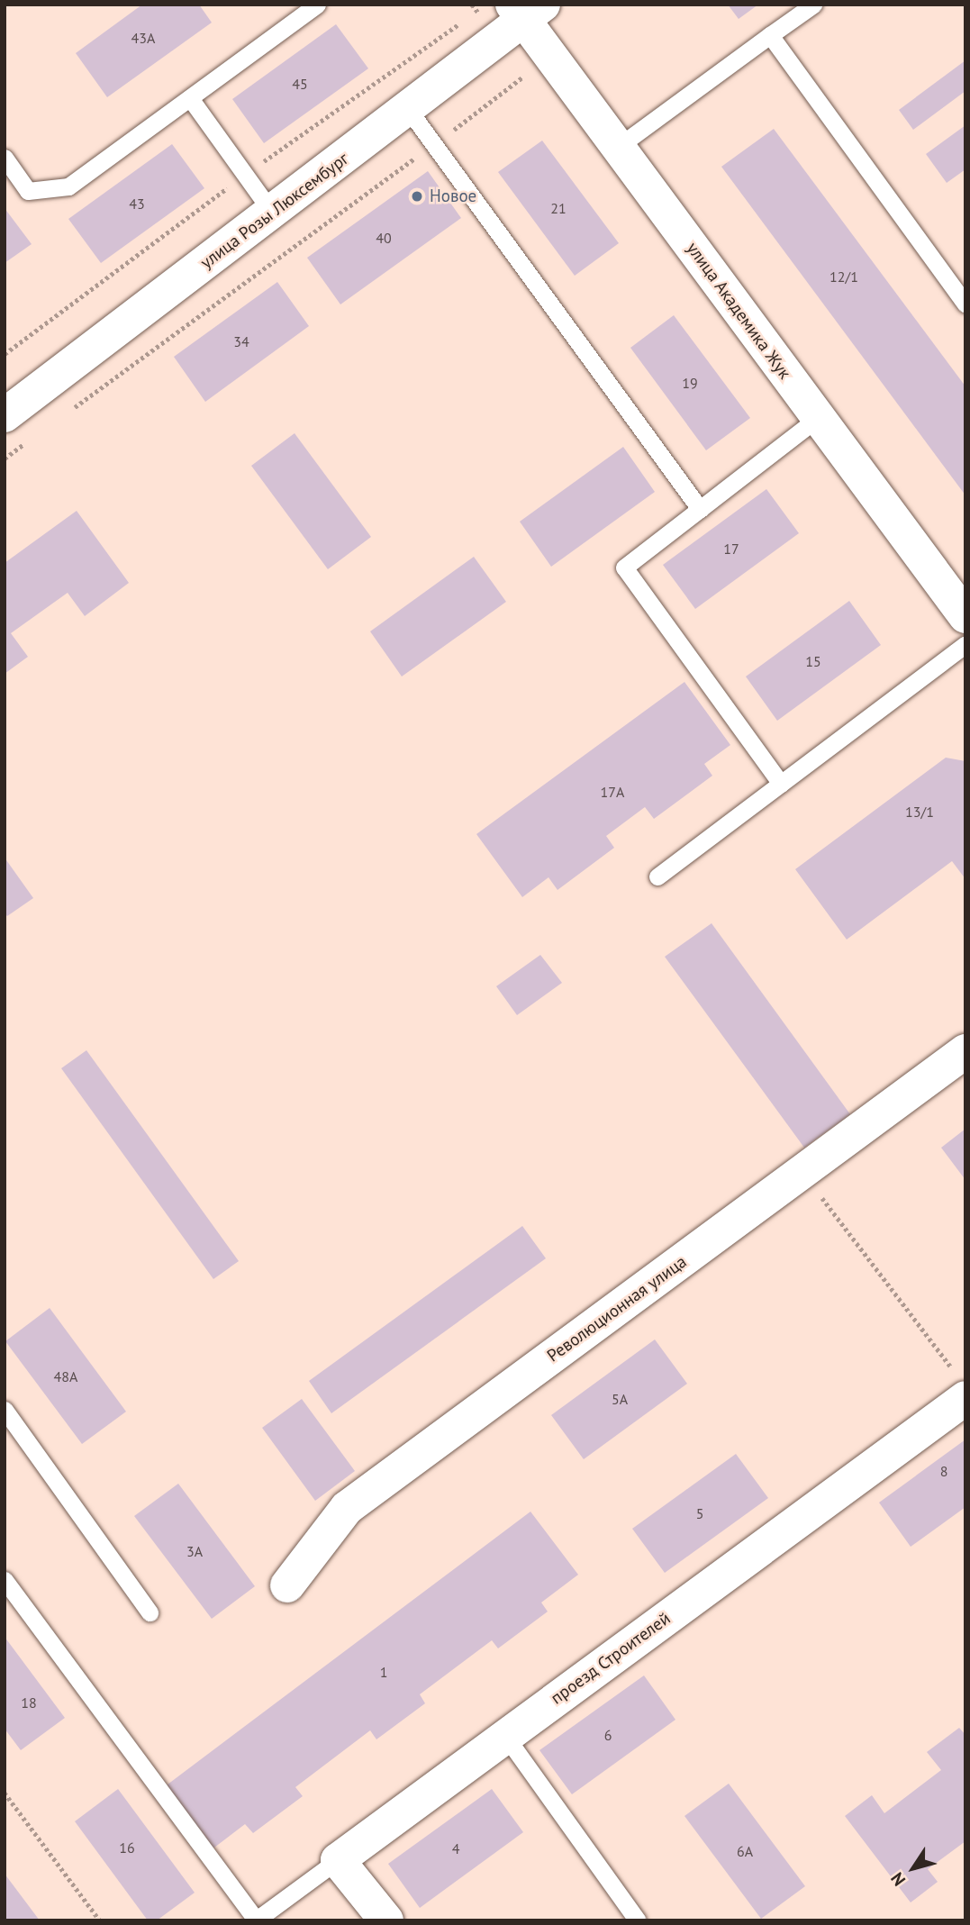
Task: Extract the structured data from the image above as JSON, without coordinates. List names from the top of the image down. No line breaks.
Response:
{"streets":{"street":["улица Розы Люксембург","улица Академика Жук","Революционная улица","проезд Строителей"]},"crossings":[["улица Розы Люксембург","улица Академика Жук"]],"places":["Новое"],"house_numbers":["43А","45","43","21","40","12/1","34","19","17","15","17А","13/1","48А","5А","8","5","3А","1","18","6","16","4","6А"],"north":"bottom left"}
